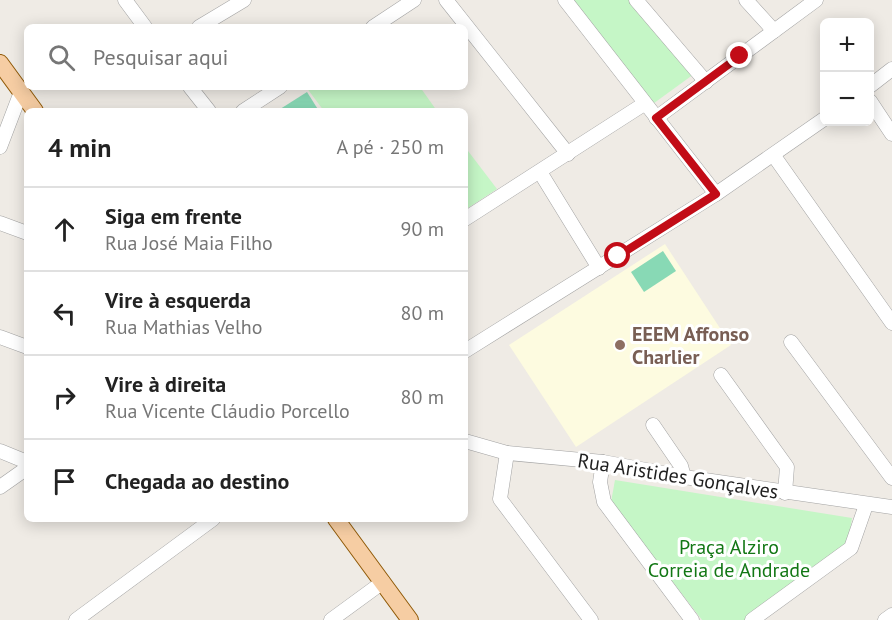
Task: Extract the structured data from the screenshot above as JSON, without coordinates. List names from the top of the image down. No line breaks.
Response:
{"streets":{"street":["Rua Aristides Gonçalves"]},"parks":["Praça Alziro Correia de Andrade"],"places":["EEEM Affonso Charlier"],"page":{"map_buttons":["+","−"],"search":"Pesquisar aqui","heading":["4 min","A pé · 250 m"],"list":[["Siga em frente","Rua José Maia Filho","90 m"],["Vire à esquerda","Rua Mathias Velho","80 m"],["Vire à direita","Rua Vicente Cláudio Porcello","80 m"],"Chegada ao destino"]}}
